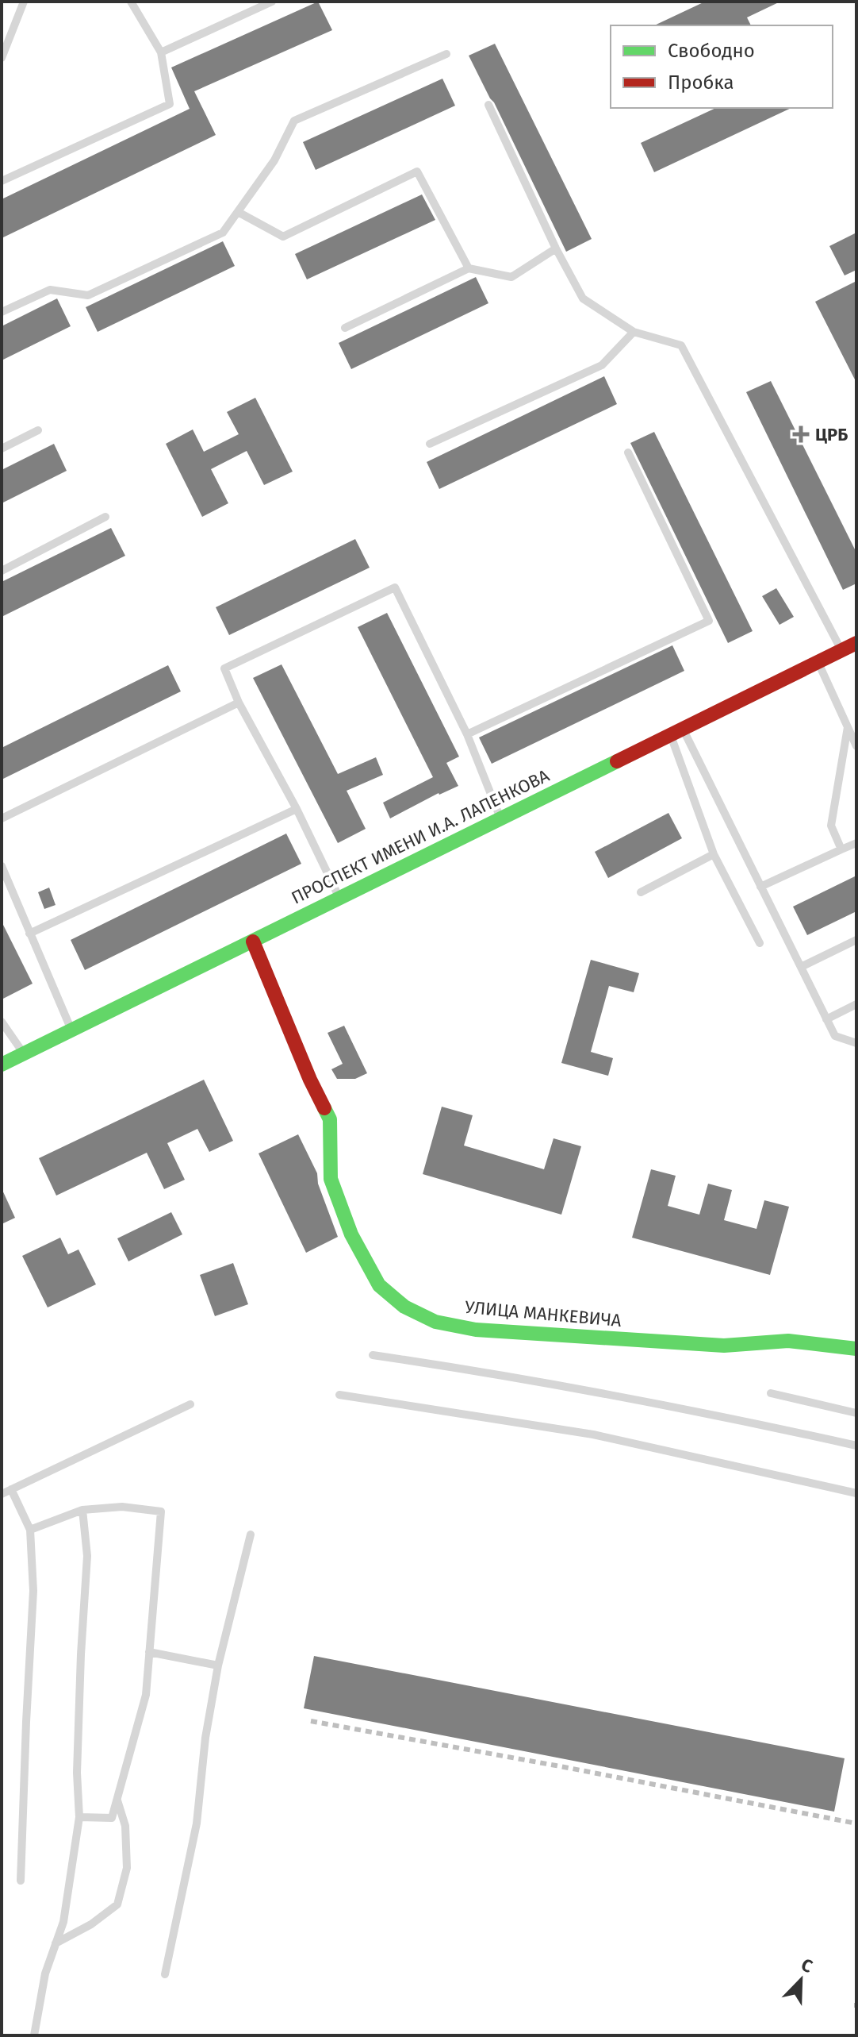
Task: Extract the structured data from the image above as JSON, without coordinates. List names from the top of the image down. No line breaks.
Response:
{"streets":{"main road":["ПРОСПЕКТ ИМЕНИ И.А. ЛАПЕНКОВА","УЛИЦА МАНКЕВИЧА"]},"crossings":[["ПРОСПЕКТ ИМЕНИ И.А. ЛАПЕНКОВА","УЛИЦА МАНКЕВИЧА"]],"places":{"health":["ЦРБ"]},"legend":["Свободно","Пробка"],"north":"top right"}
